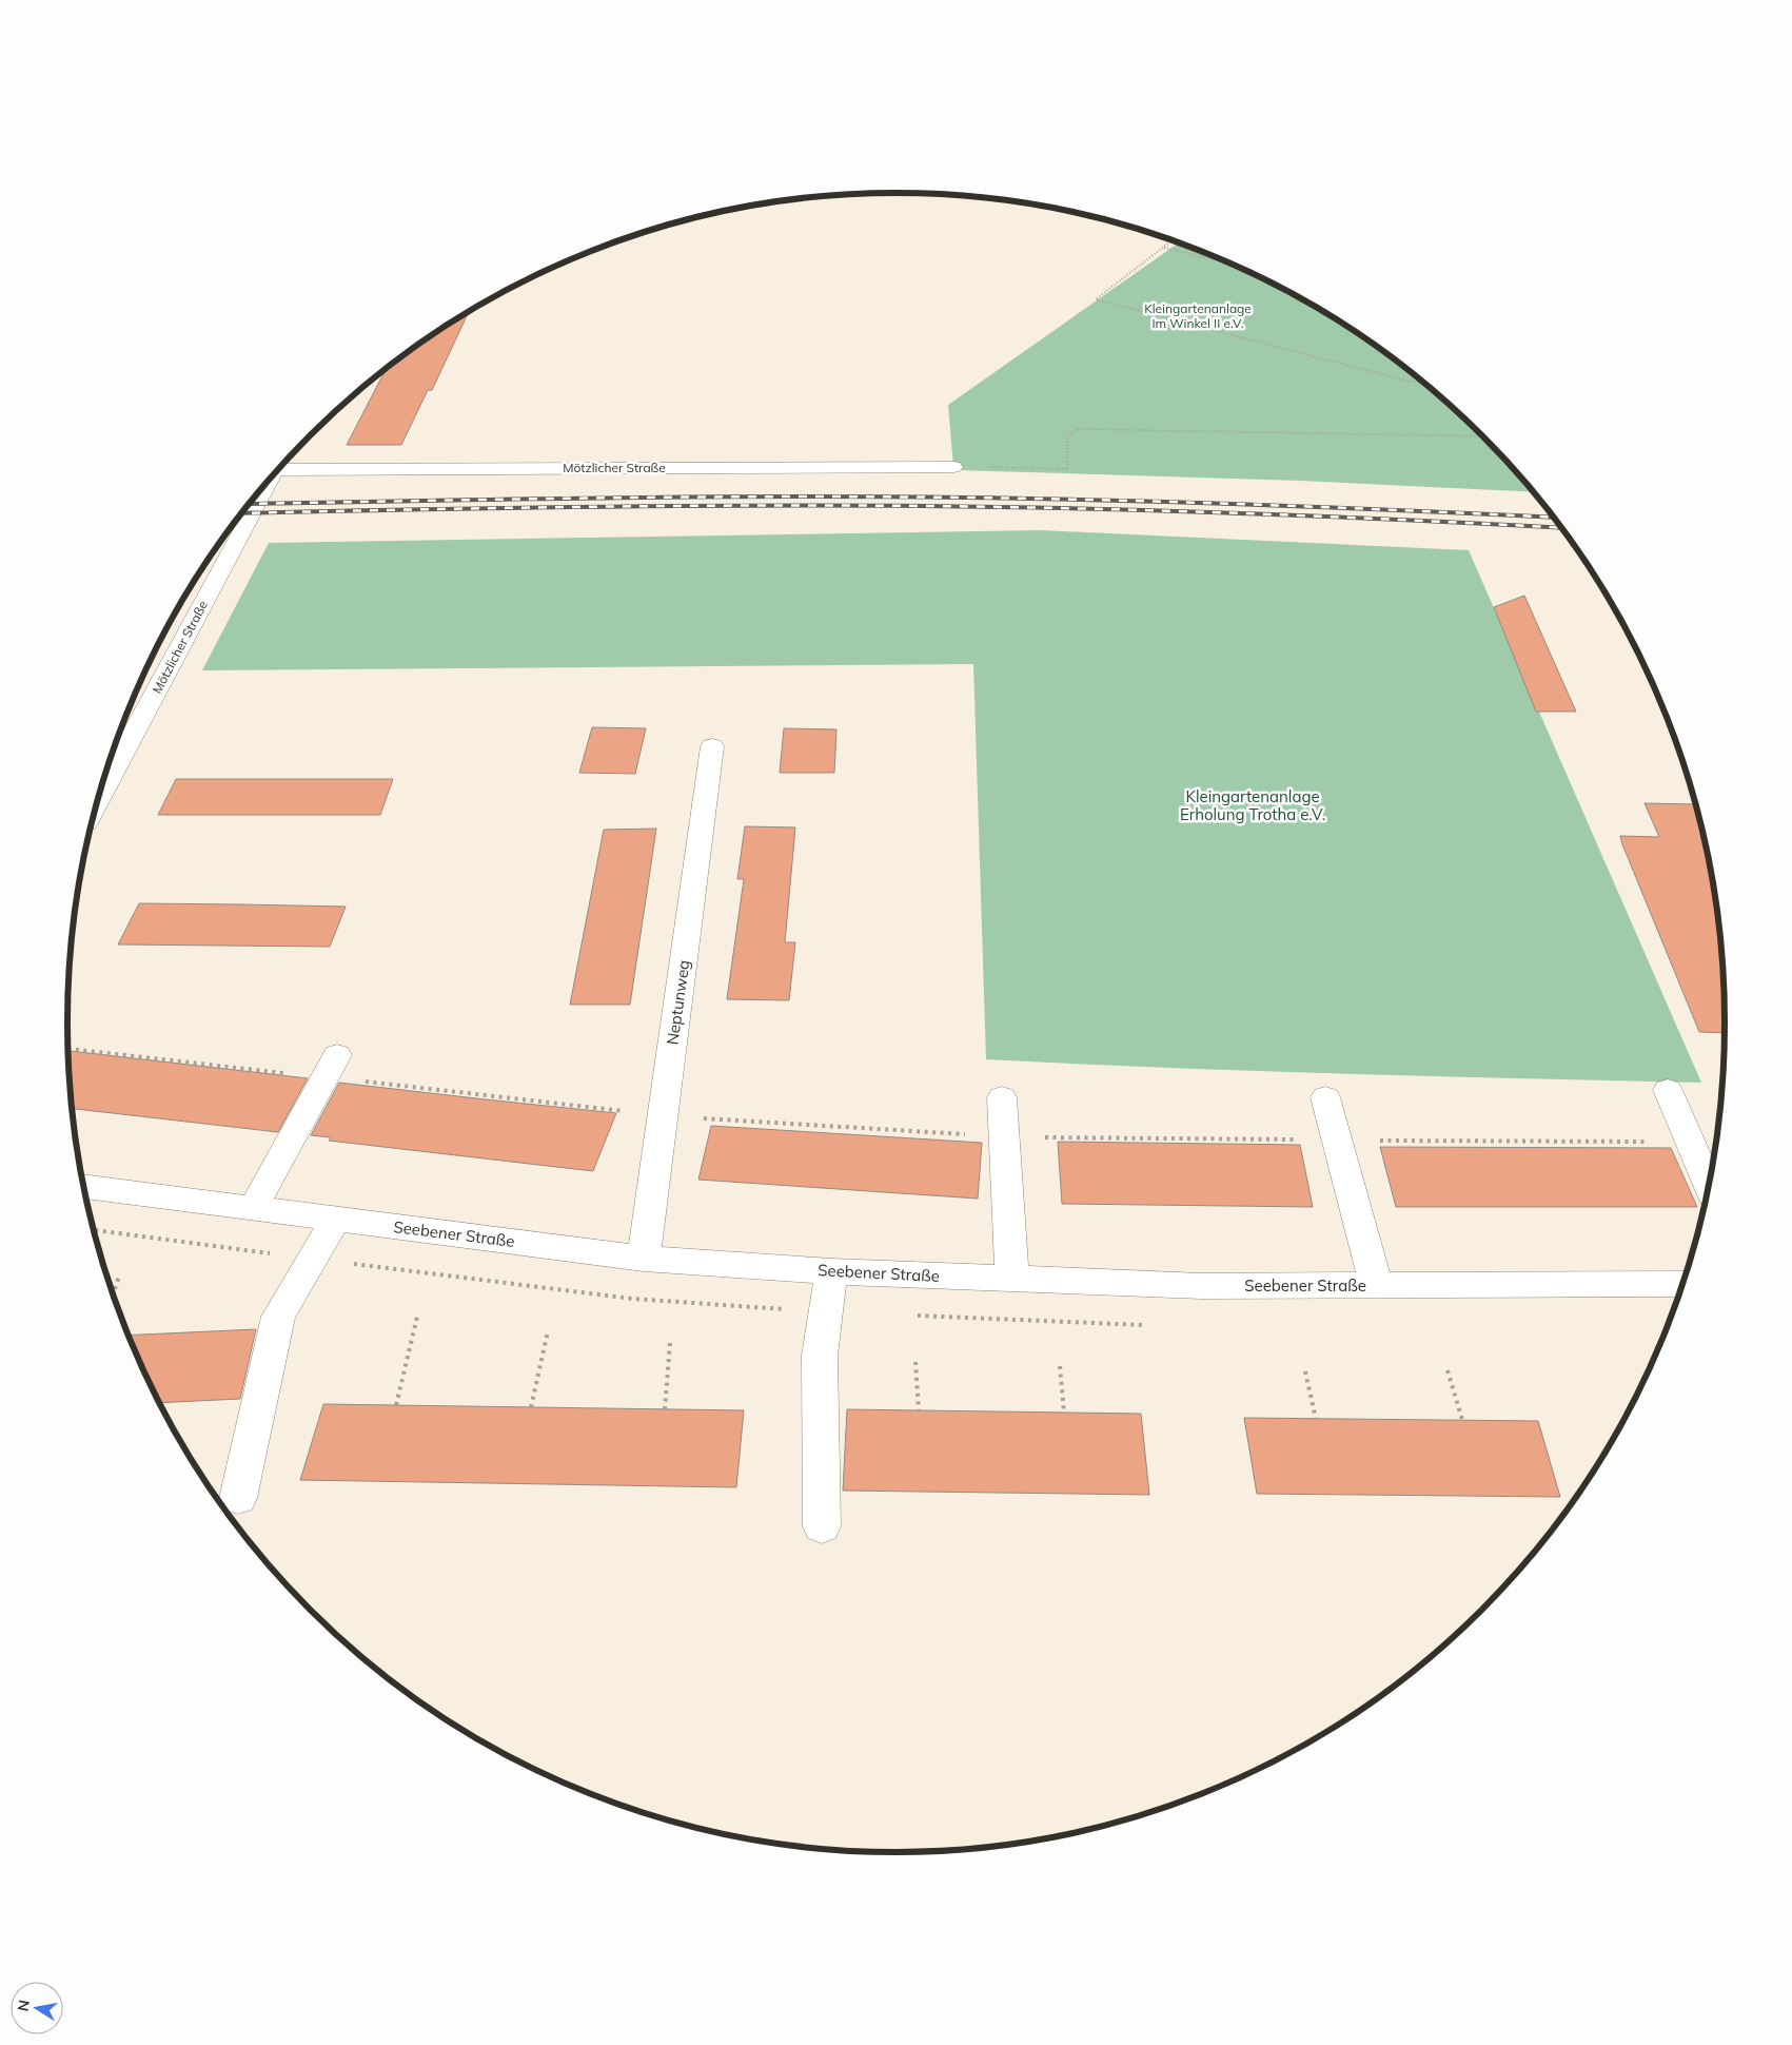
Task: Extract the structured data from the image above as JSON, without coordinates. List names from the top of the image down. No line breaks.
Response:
{"streets":{"street":["Mötzlicher Straße","Neptunweg","Seebener Straße"]},"crossings":[["Neptunweg","Seebener Straße"]],"parks":["Kleingartenanlage Im Winkel II e.V.","Kleingartenanlage Erholung Trotha e.V."],"north":"left"}
